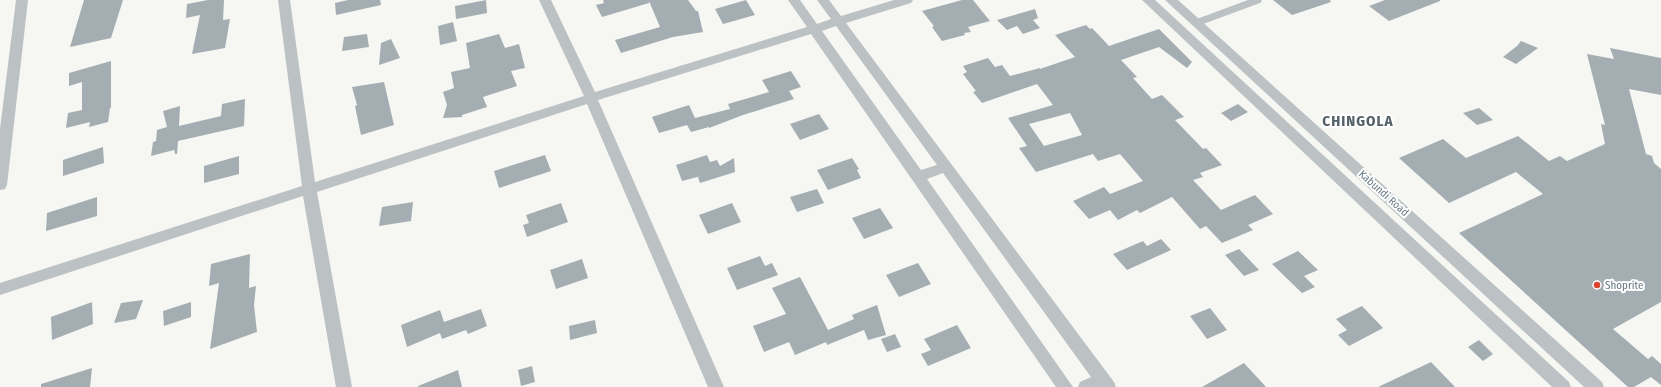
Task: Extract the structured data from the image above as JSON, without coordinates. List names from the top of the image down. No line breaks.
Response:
{"streets":{"street":["Kabundi Road"]},"districts":["CHINGOLA"],"places":["Shoprite"]}
